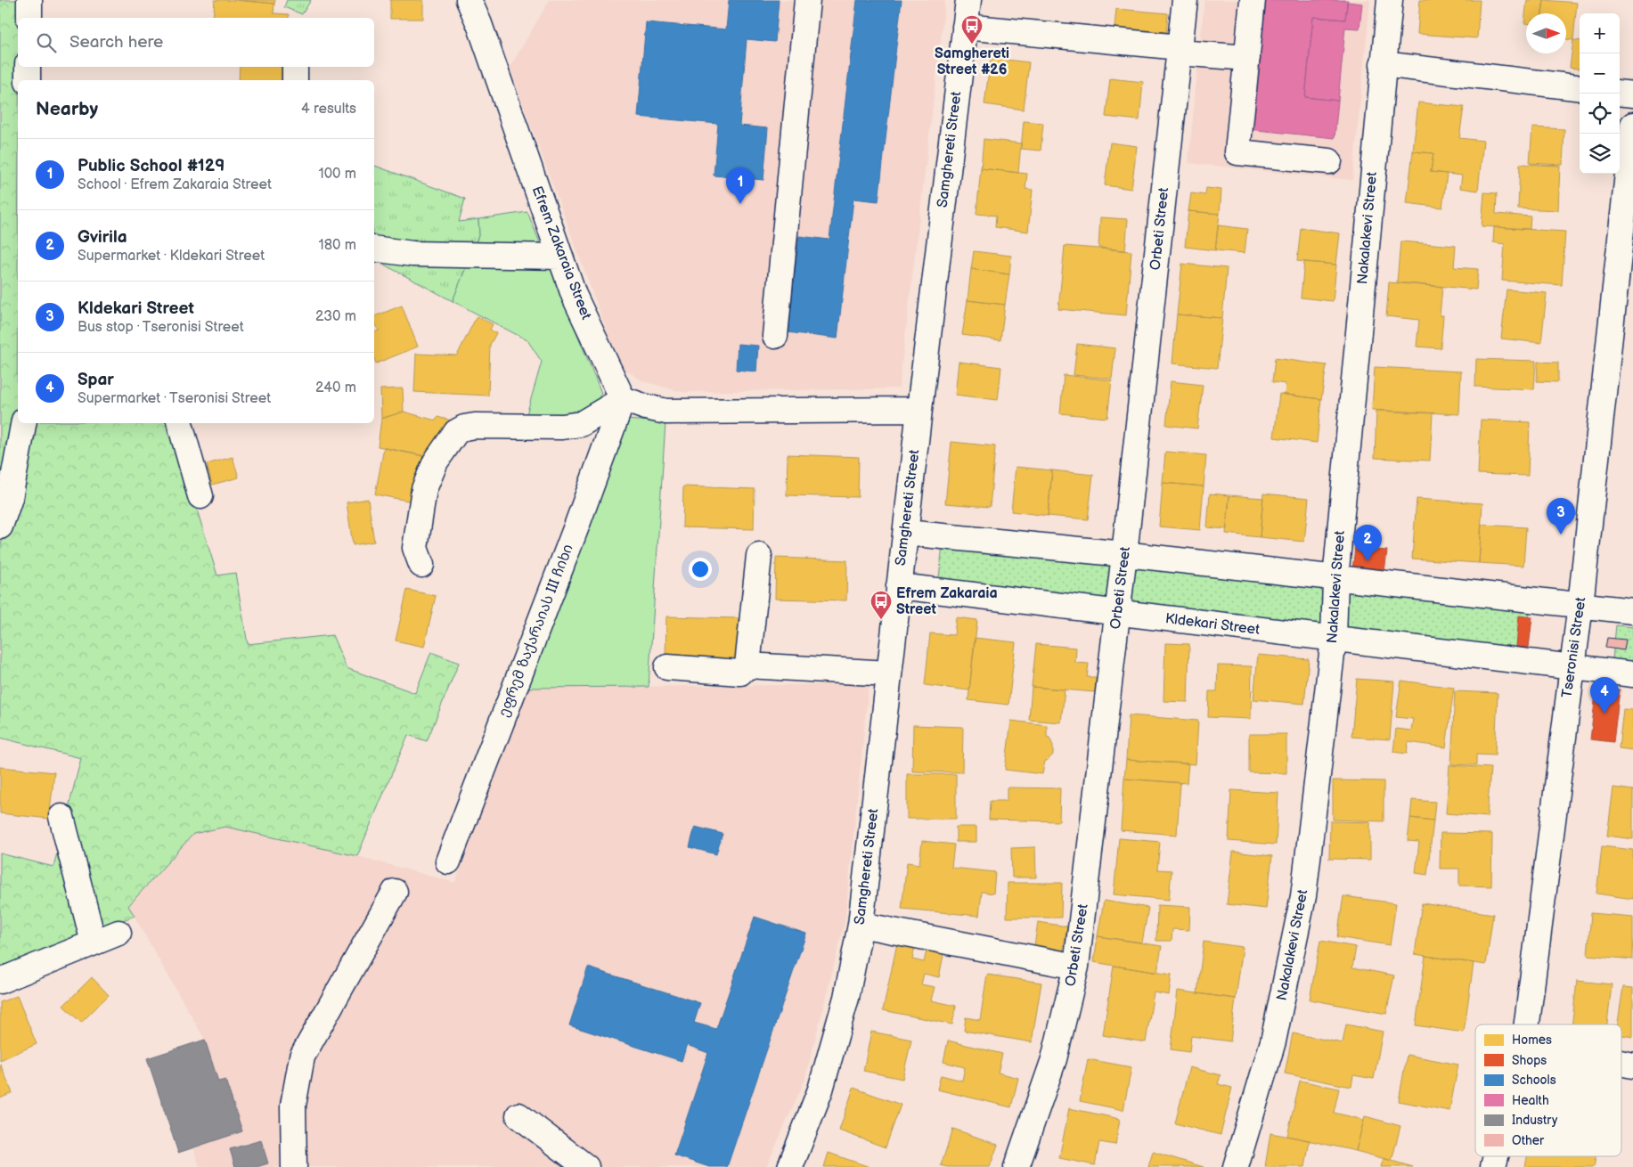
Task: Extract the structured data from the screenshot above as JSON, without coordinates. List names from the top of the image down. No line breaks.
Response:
{"streets":{"street":["Samghereti Street","Nakalakevi Street","Orbeti Street","Efrem Zakaraia Street","Kldekari Street","ეფრემ ზაქარაიას III ჩიხი","Tseronisi Street"]},"crossings":[["Samghereti Street","Kldekari Street"],["Nakalakevi Street","Kldekari Street"],["Orbeti Street","Kldekari Street"],["Efrem Zakaraia Street","ეფრემ ზაქარაიას III ჩიხი"],["Kldekari Street","Tseronisi Street"]],"places":{"bus stop":["Samghereti Street #26","Efrem Zakaraia Street"]},"legend":["Homes","Shops","Schools","Health","Industry","Other"],"north":"right","page":{"map_buttons":["+","−"],"search":"Search here","heading":["Nearby","4 results"],"list":[{"mark":"1","name":"Public School #129","note":"School · Efrem Zakaraia Street","value":"100 m"},{"mark":"2","name":"Gvirila","note":"Supermarket · Kldekari Street","value":"180 m"},{"mark":"3","name":"Kldekari Street","note":"Bus stop · Tseronisi Street","value":"230 m"},{"mark":"4","name":"Spar","note":"Supermarket · Tseronisi Street","value":"240 m"}],"pins":["1","3","2","4"]}}
